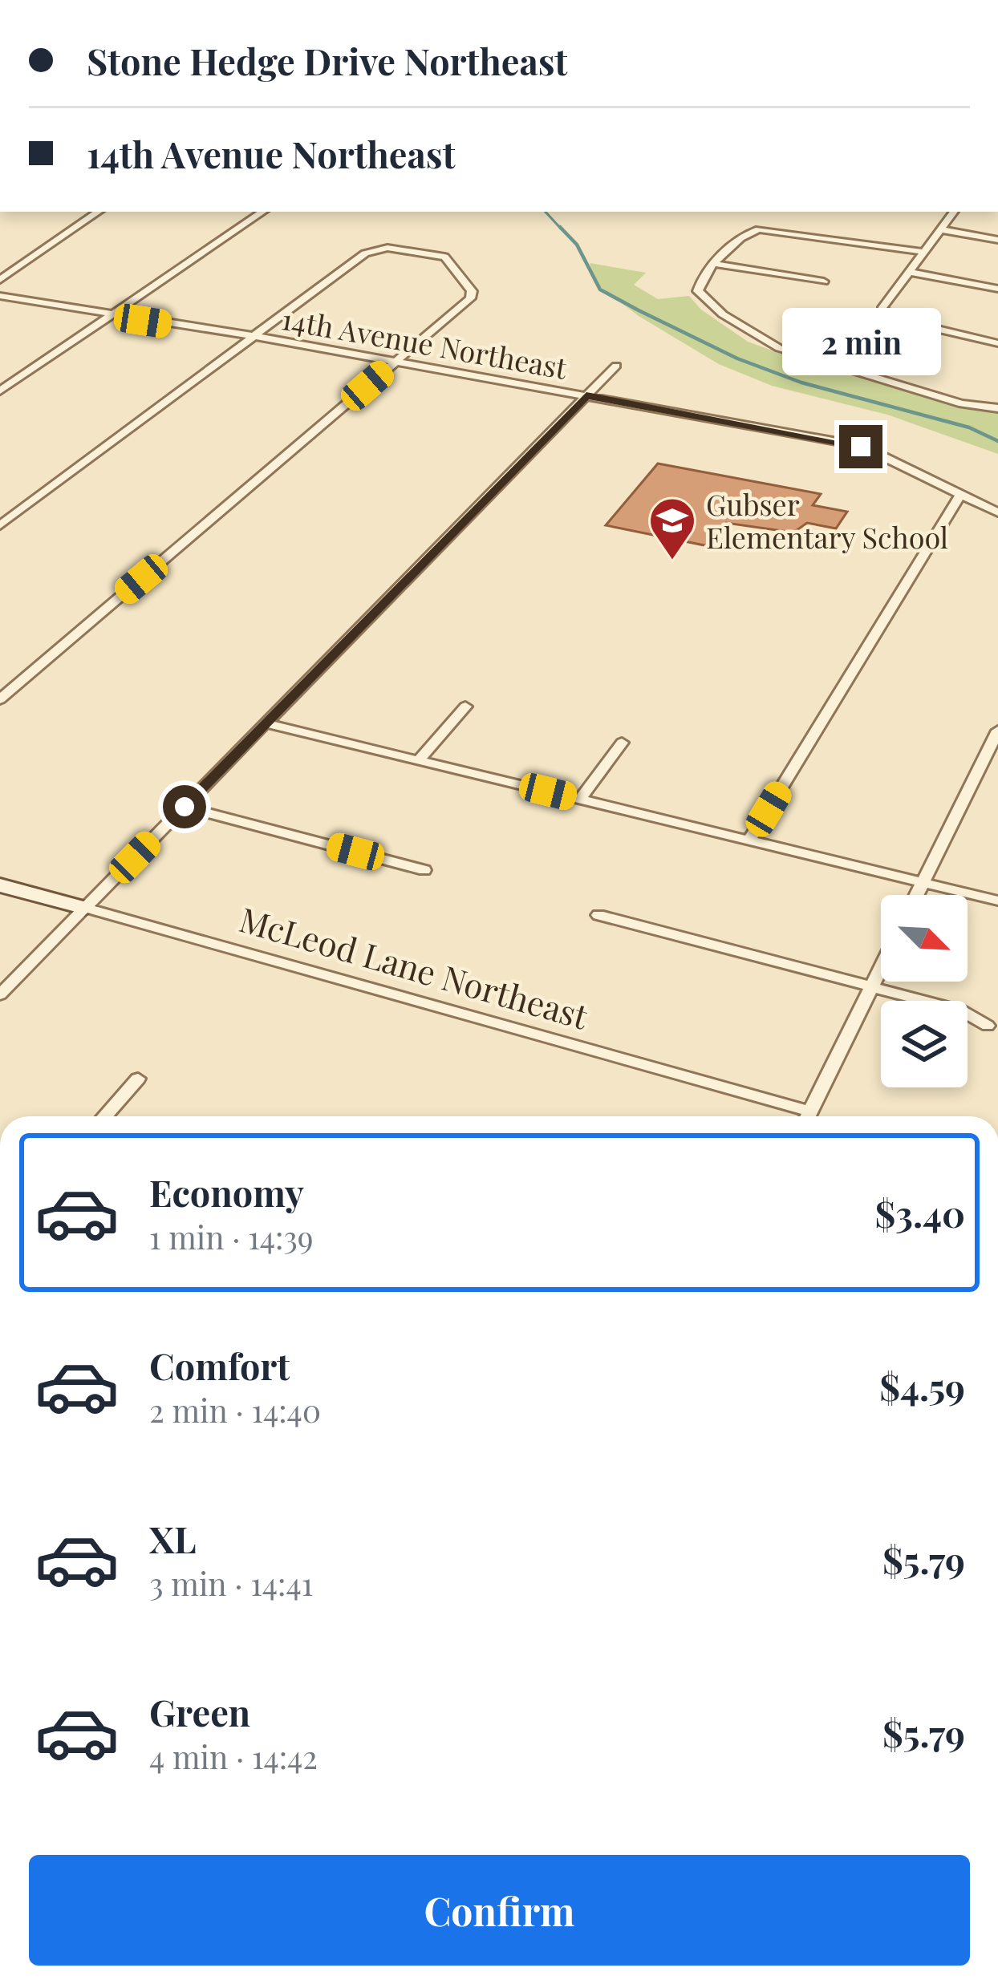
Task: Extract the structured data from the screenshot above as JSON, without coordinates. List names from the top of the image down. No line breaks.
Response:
{"streets":{"street":["14th Avenue Northeast","McLeod Lane Northeast"]},"places":{"school or university":["Gubser Elementary School"]},"north":"bottom right","page":{"banner":["Stone Hedge Drive Northeast","14th Avenue Northeast"],"bubble":"2 min","list":[{"name":"Economy","note":"1 min · 14:39","value":"$3.40"},{"name":"Comfort","note":"2 min · 14:40","value":"$4.59"},{"name":"XL","note":"3 min · 14:41","value":"$5.79"},{"name":"Green","note":"4 min · 14:42","value":"$5.79"}],"buttons":"Confirm"}}
